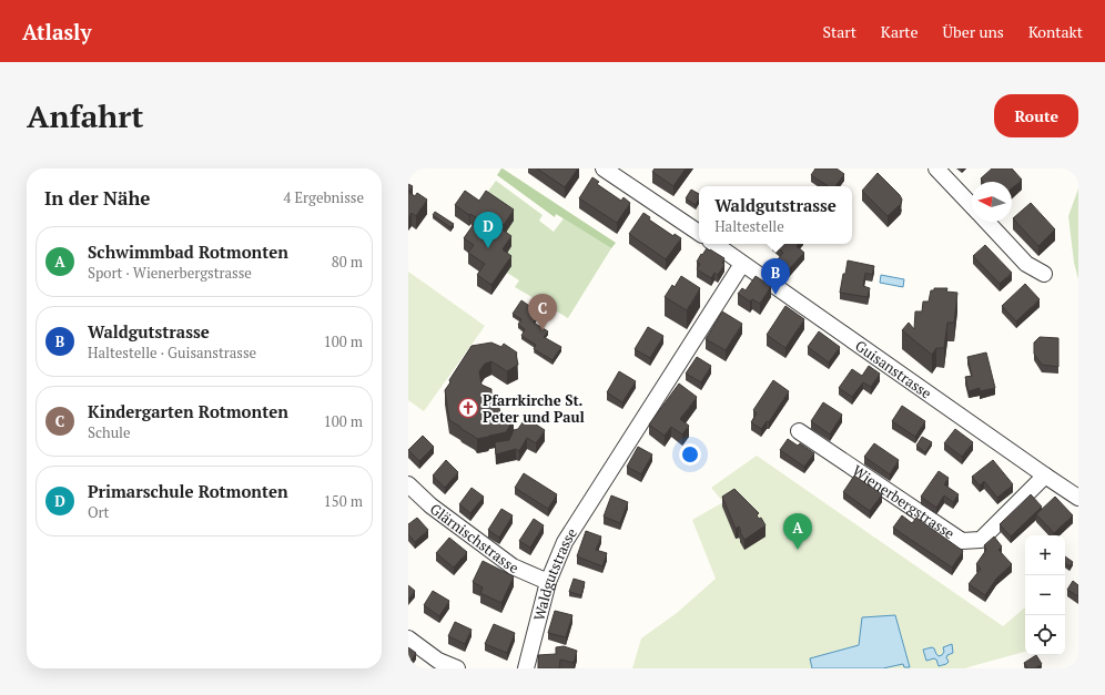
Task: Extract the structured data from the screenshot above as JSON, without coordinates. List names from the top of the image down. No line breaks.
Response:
{"streets":{"street":["Guisanstrasse","Wienerbergstrasse","Glärnischstrasse","Waldgutstrasse"]},"crossings":[["Guisanstrasse","Wienerbergstrasse"],["Guisanstrasse","Waldgutstrasse"],["Glärnischstrasse","Waldgutstrasse"]],"places":{"church":["Pfarrkirche St. Peter und Paul"]},"north":"left","page":{"header":"Atlasly","nav":["Start","Karte","Über uns","Kontakt"],"buttons":"Route","title":"Anfahrt","heading":["In der Nähe","4 Ergebnisse"],"popup":["Waldgutstrasse","Haltestelle"],"pins":["D","B","C","A"],"list":[{"mark":"A","name":"Schwimmbad Rotmonten","note":"Sport · Wienerbergstrasse","value":"80 m"},{"mark":"B","name":"Waldgutstrasse","note":"Haltestelle · Guisanstrasse","value":"100 m"},{"mark":"C","name":"Kindergarten Rotmonten","note":"Schule","value":"100 m"},{"mark":"D","name":"Primarschule Rotmonten","note":"Ort","value":"150 m"}],"map_buttons":["+","−"]}}
